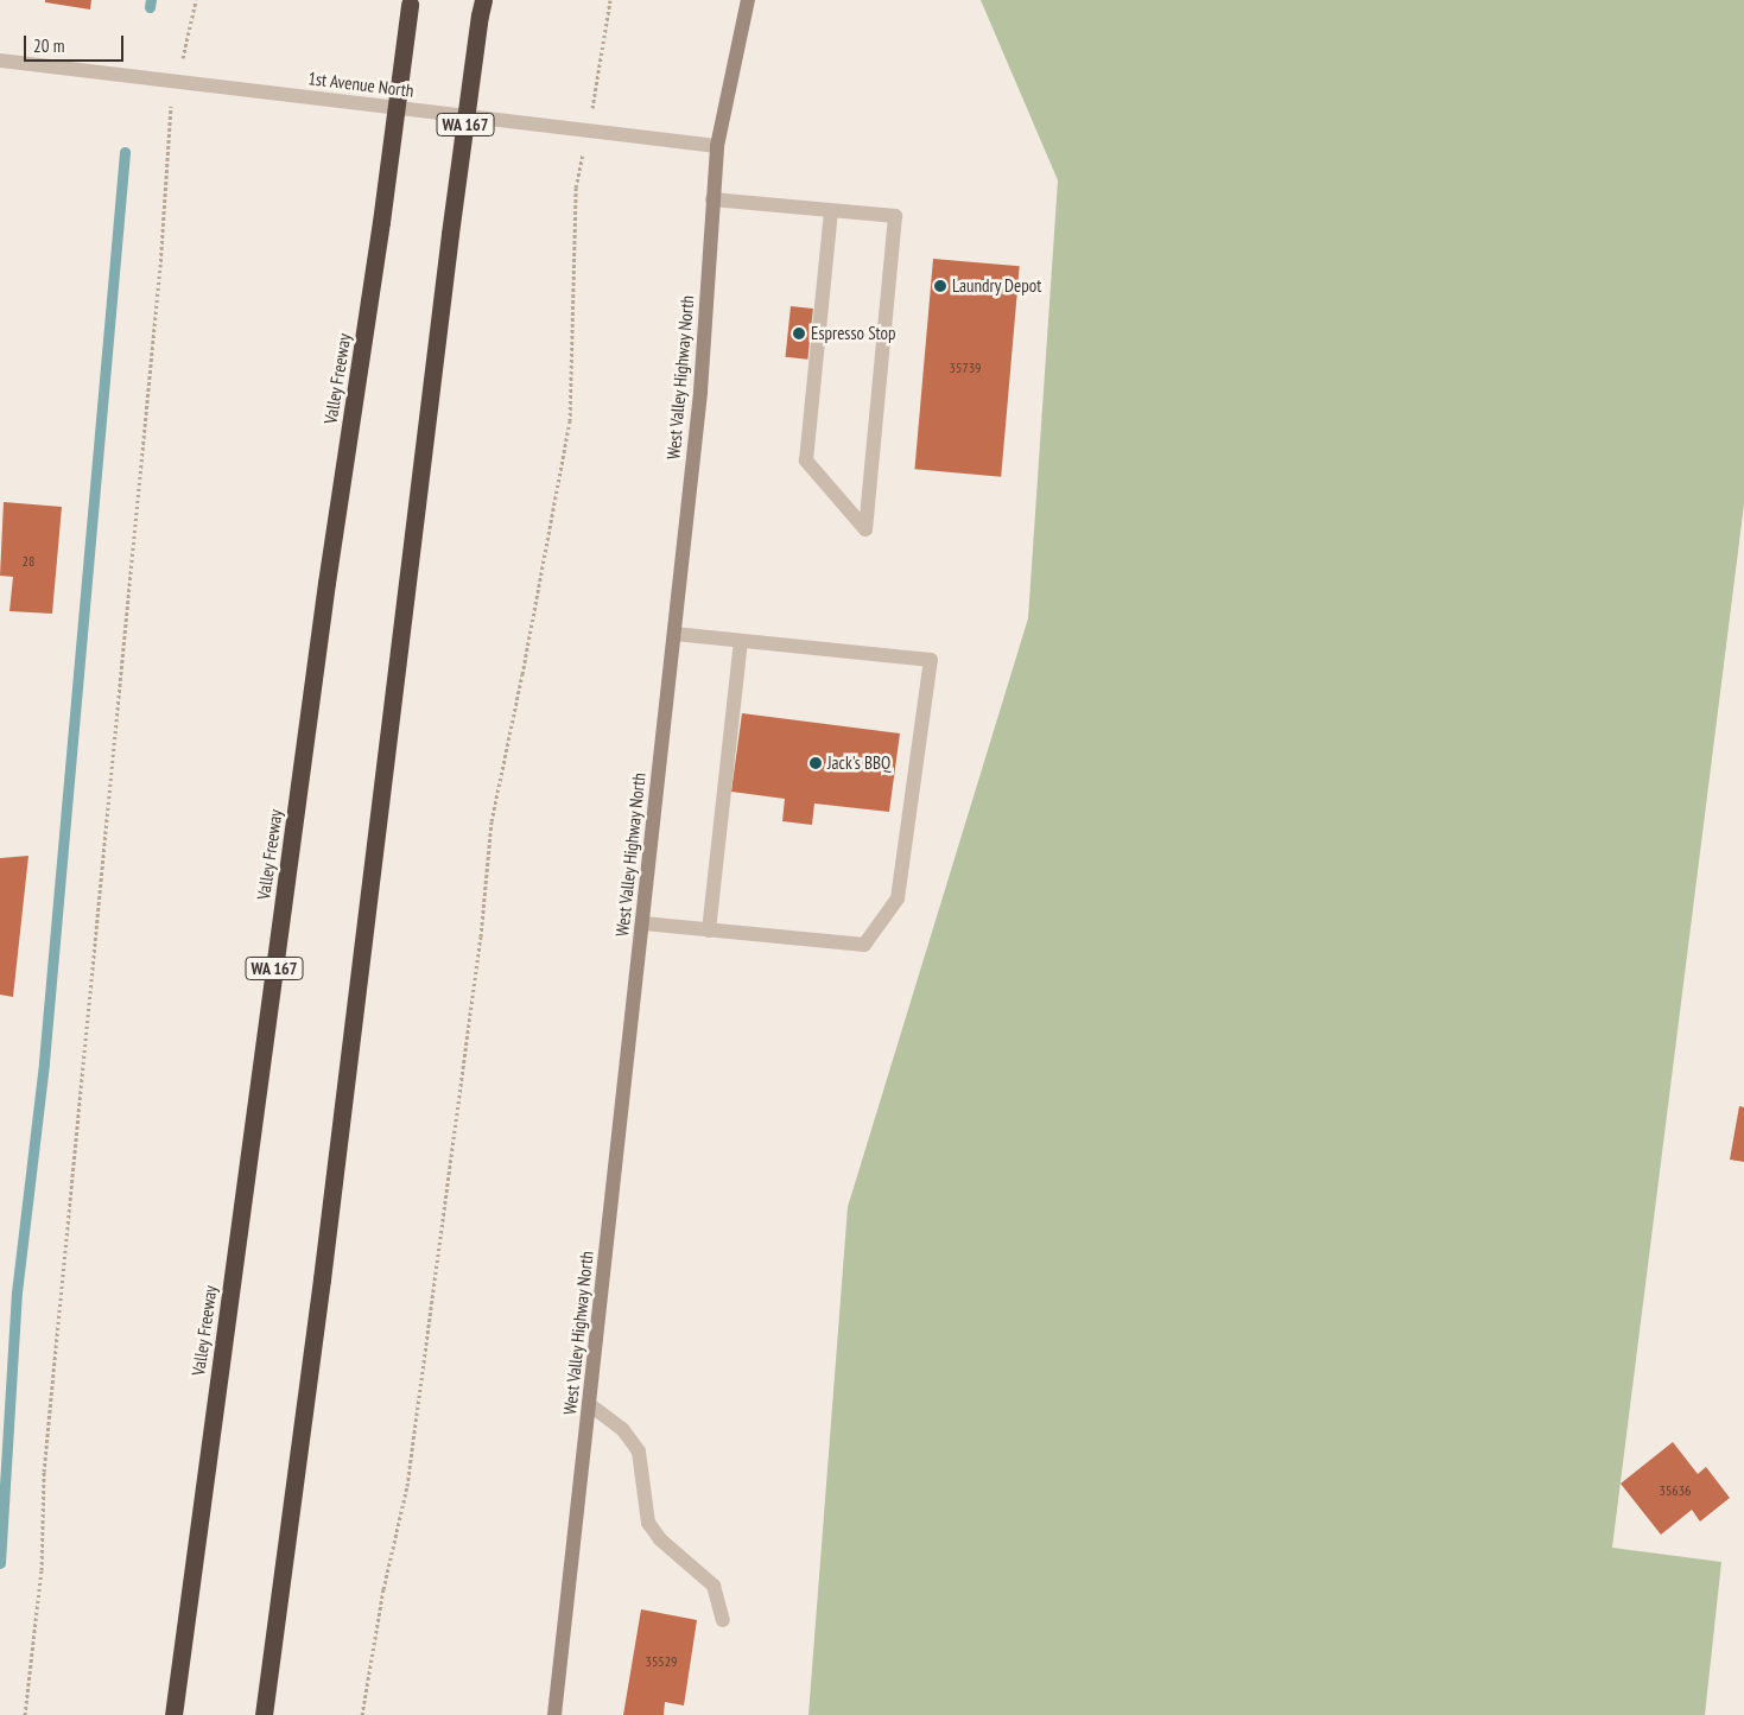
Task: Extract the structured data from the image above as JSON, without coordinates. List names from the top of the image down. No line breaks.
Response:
{"streets":{"highway":["WA 167","Valley Freeway"],"main road":["West Valley Highway North"],"street":["1st Avenue North"]},"crossings":[["1st Avenue North","West Valley Highway North"]],"places":["Laundry Depot","Espresso Stop","Jack's BBQ"],"house_numbers":["35739","28","35636","35529"],"scale_bar":"20 m"}
